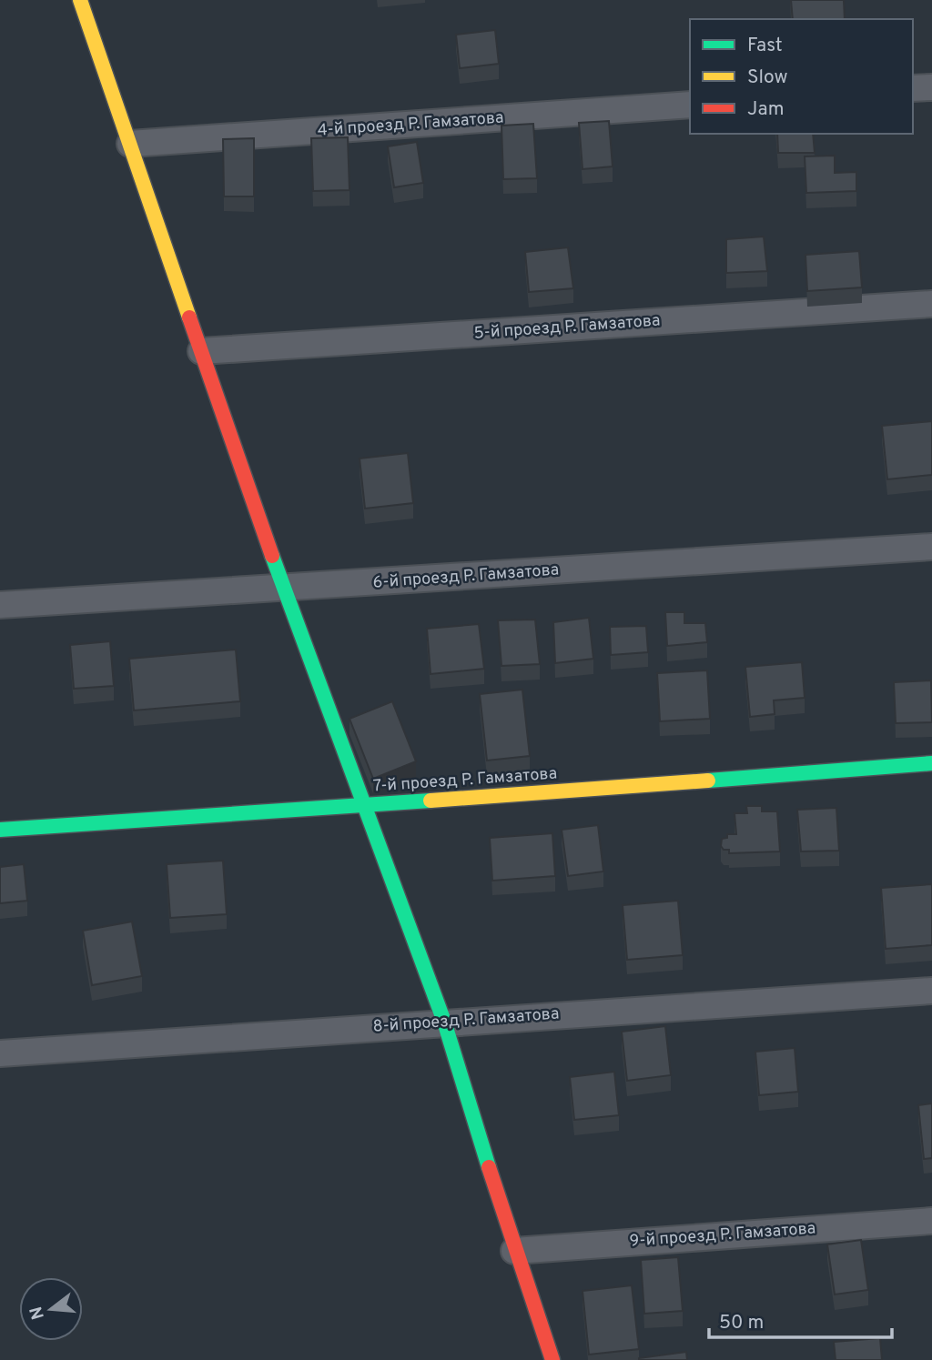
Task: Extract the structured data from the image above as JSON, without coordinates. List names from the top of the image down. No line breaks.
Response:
{"streets":{"street":["4-й проезд Р. Гамзатова","5-й проезд Р. Гамзатова","6-й проезд Р. Гамзатова","7-й проезд Р. Гамзатова","8-й проезд Р. Гамзатова","9-й проезд Р. Гамзатова"]},"legend":["Fast","Slow","Jam"],"scale_bar":"50 m","north":"left"}
